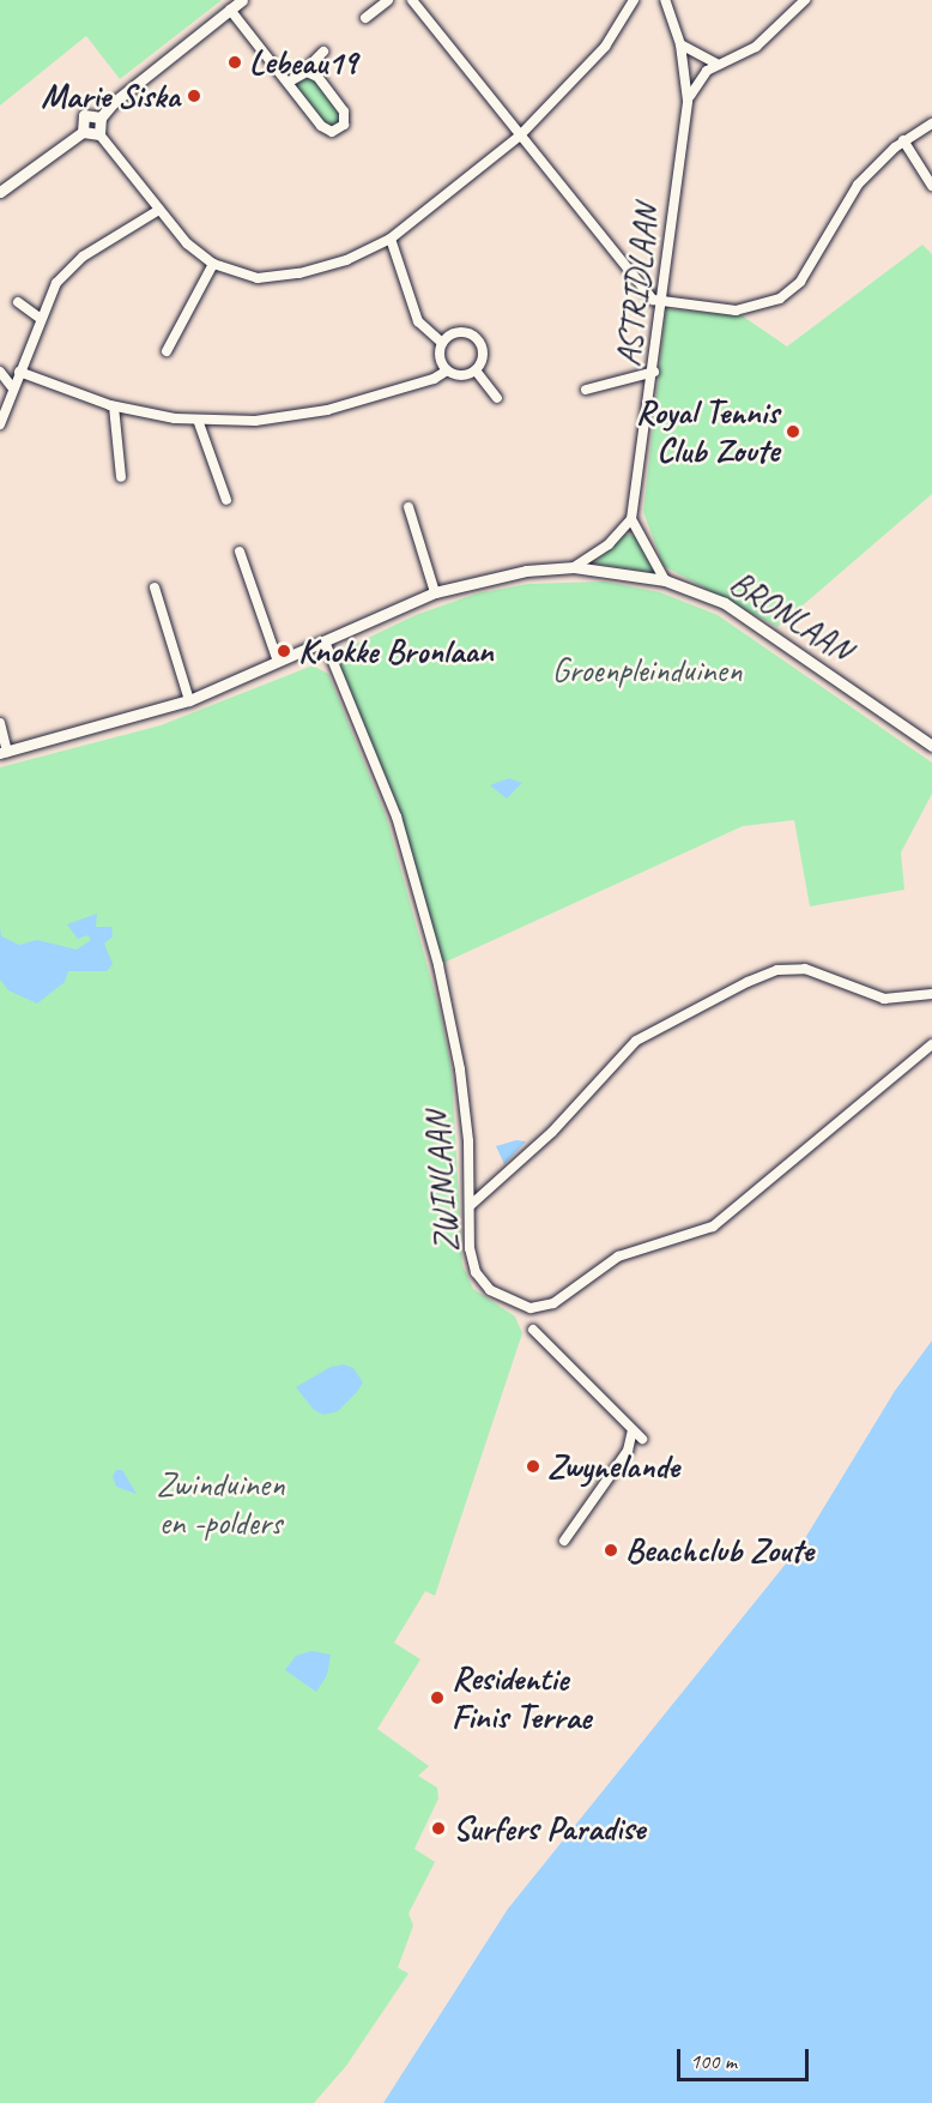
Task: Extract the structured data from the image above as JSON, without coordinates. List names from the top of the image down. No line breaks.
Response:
{"streets":{"street":["ASTRIDLAAN","BRONLAAN","ZWINLAAN"]},"crossings":[["BRONLAAN","ZWINLAAN"]],"parks":["Groenpleinduinen","Zwinduinen en -polders"],"places":["Lebeau19","Marie Siska","Royal Tennis Club Zoute","Knokke Bronlaan","Zwynelande","Beachclub Zoute","Residentie Finis Terrae","Surfers Paradise"],"scale_bar":"100 m"}
